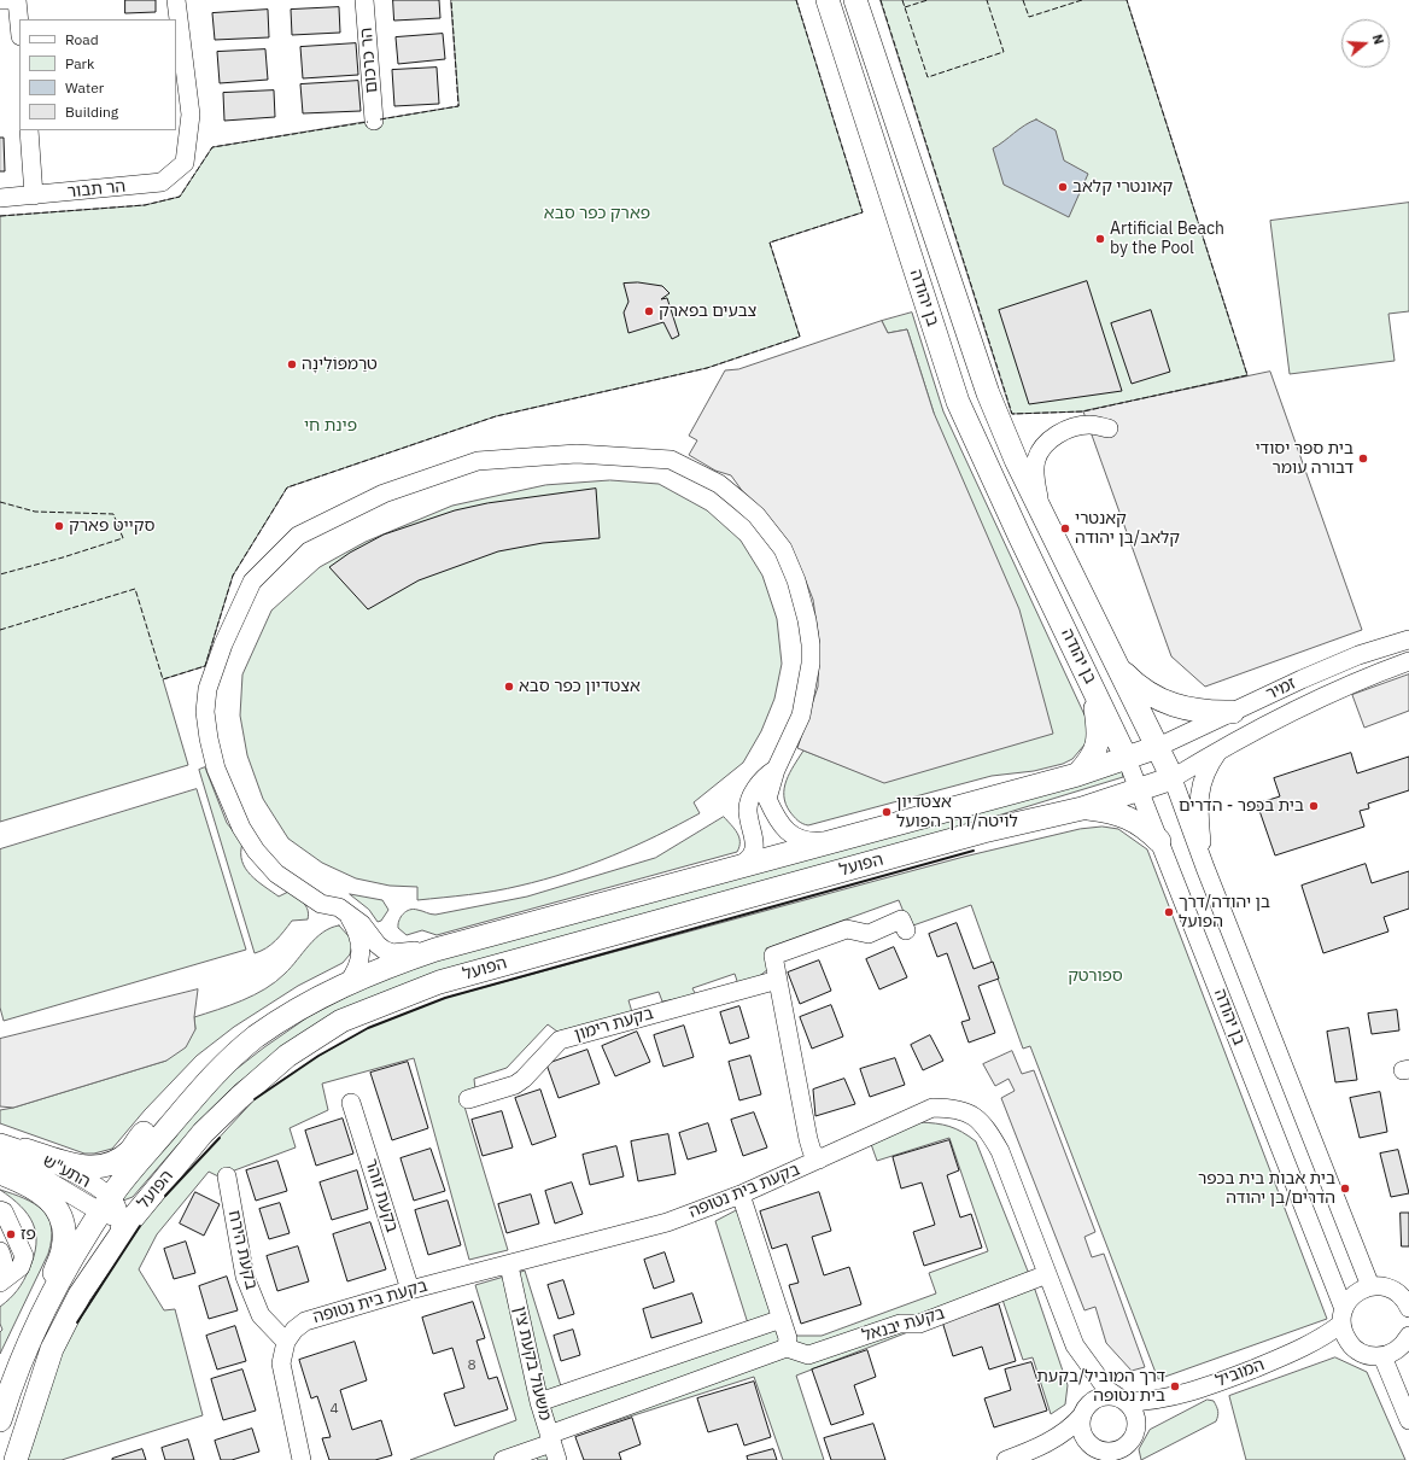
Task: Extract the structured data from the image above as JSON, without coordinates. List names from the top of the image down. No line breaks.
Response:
{"streets":{"main road":["בן יהודה","הפועל"],"street":["הר כרכום","הר תבור","זמיר","בקעת רימון","התע\"ש","בקעת בית נטופה","בקעת זוהר","בקעת הירח","בקעת יבנאל","משעול בקעת צין","המוביל"]},"crossings":[["בן יהודה","זמיר"],["בן יהודה","הפועל"],["בן יהודה","המוביל"],["זמיר","הפועל"],["הפועל","התע\"ש"],["בקעת בית נטופה","בקעת זוהר"],["בקעת בית נטופה","בקעת הירח"],["בקעת בית נטופה","בקעת יבנאל"],["בקעת בית נטופה","משעול בקעת צין"],["בקעת בית נטופה","המוביל"]],"parks":["פארק כפר סבא","פינת חי","ספורטק"],"places":["קאונטרי קלאב","Artificial Beach by the Pool","צבעים בפארק","טרַמפּוֹלִינָה","בית ספר יסודי דבורה עומר","סקייט פארק","קאנטרי קלאב/בן יהודה","אצטדיון כפר סבא","בית בכפר - הדרים","אצטדיון לויטה/דרך הפועל","בן יהודה/דרך הפועל","בית אבות בית בכפר הדרים/בן יהודה","פז","דרך המוביל/בקעת בית נטופה"],"house_numbers":["8","4"],"legend":["Road","Park","Water","Building"],"north":"right"}
